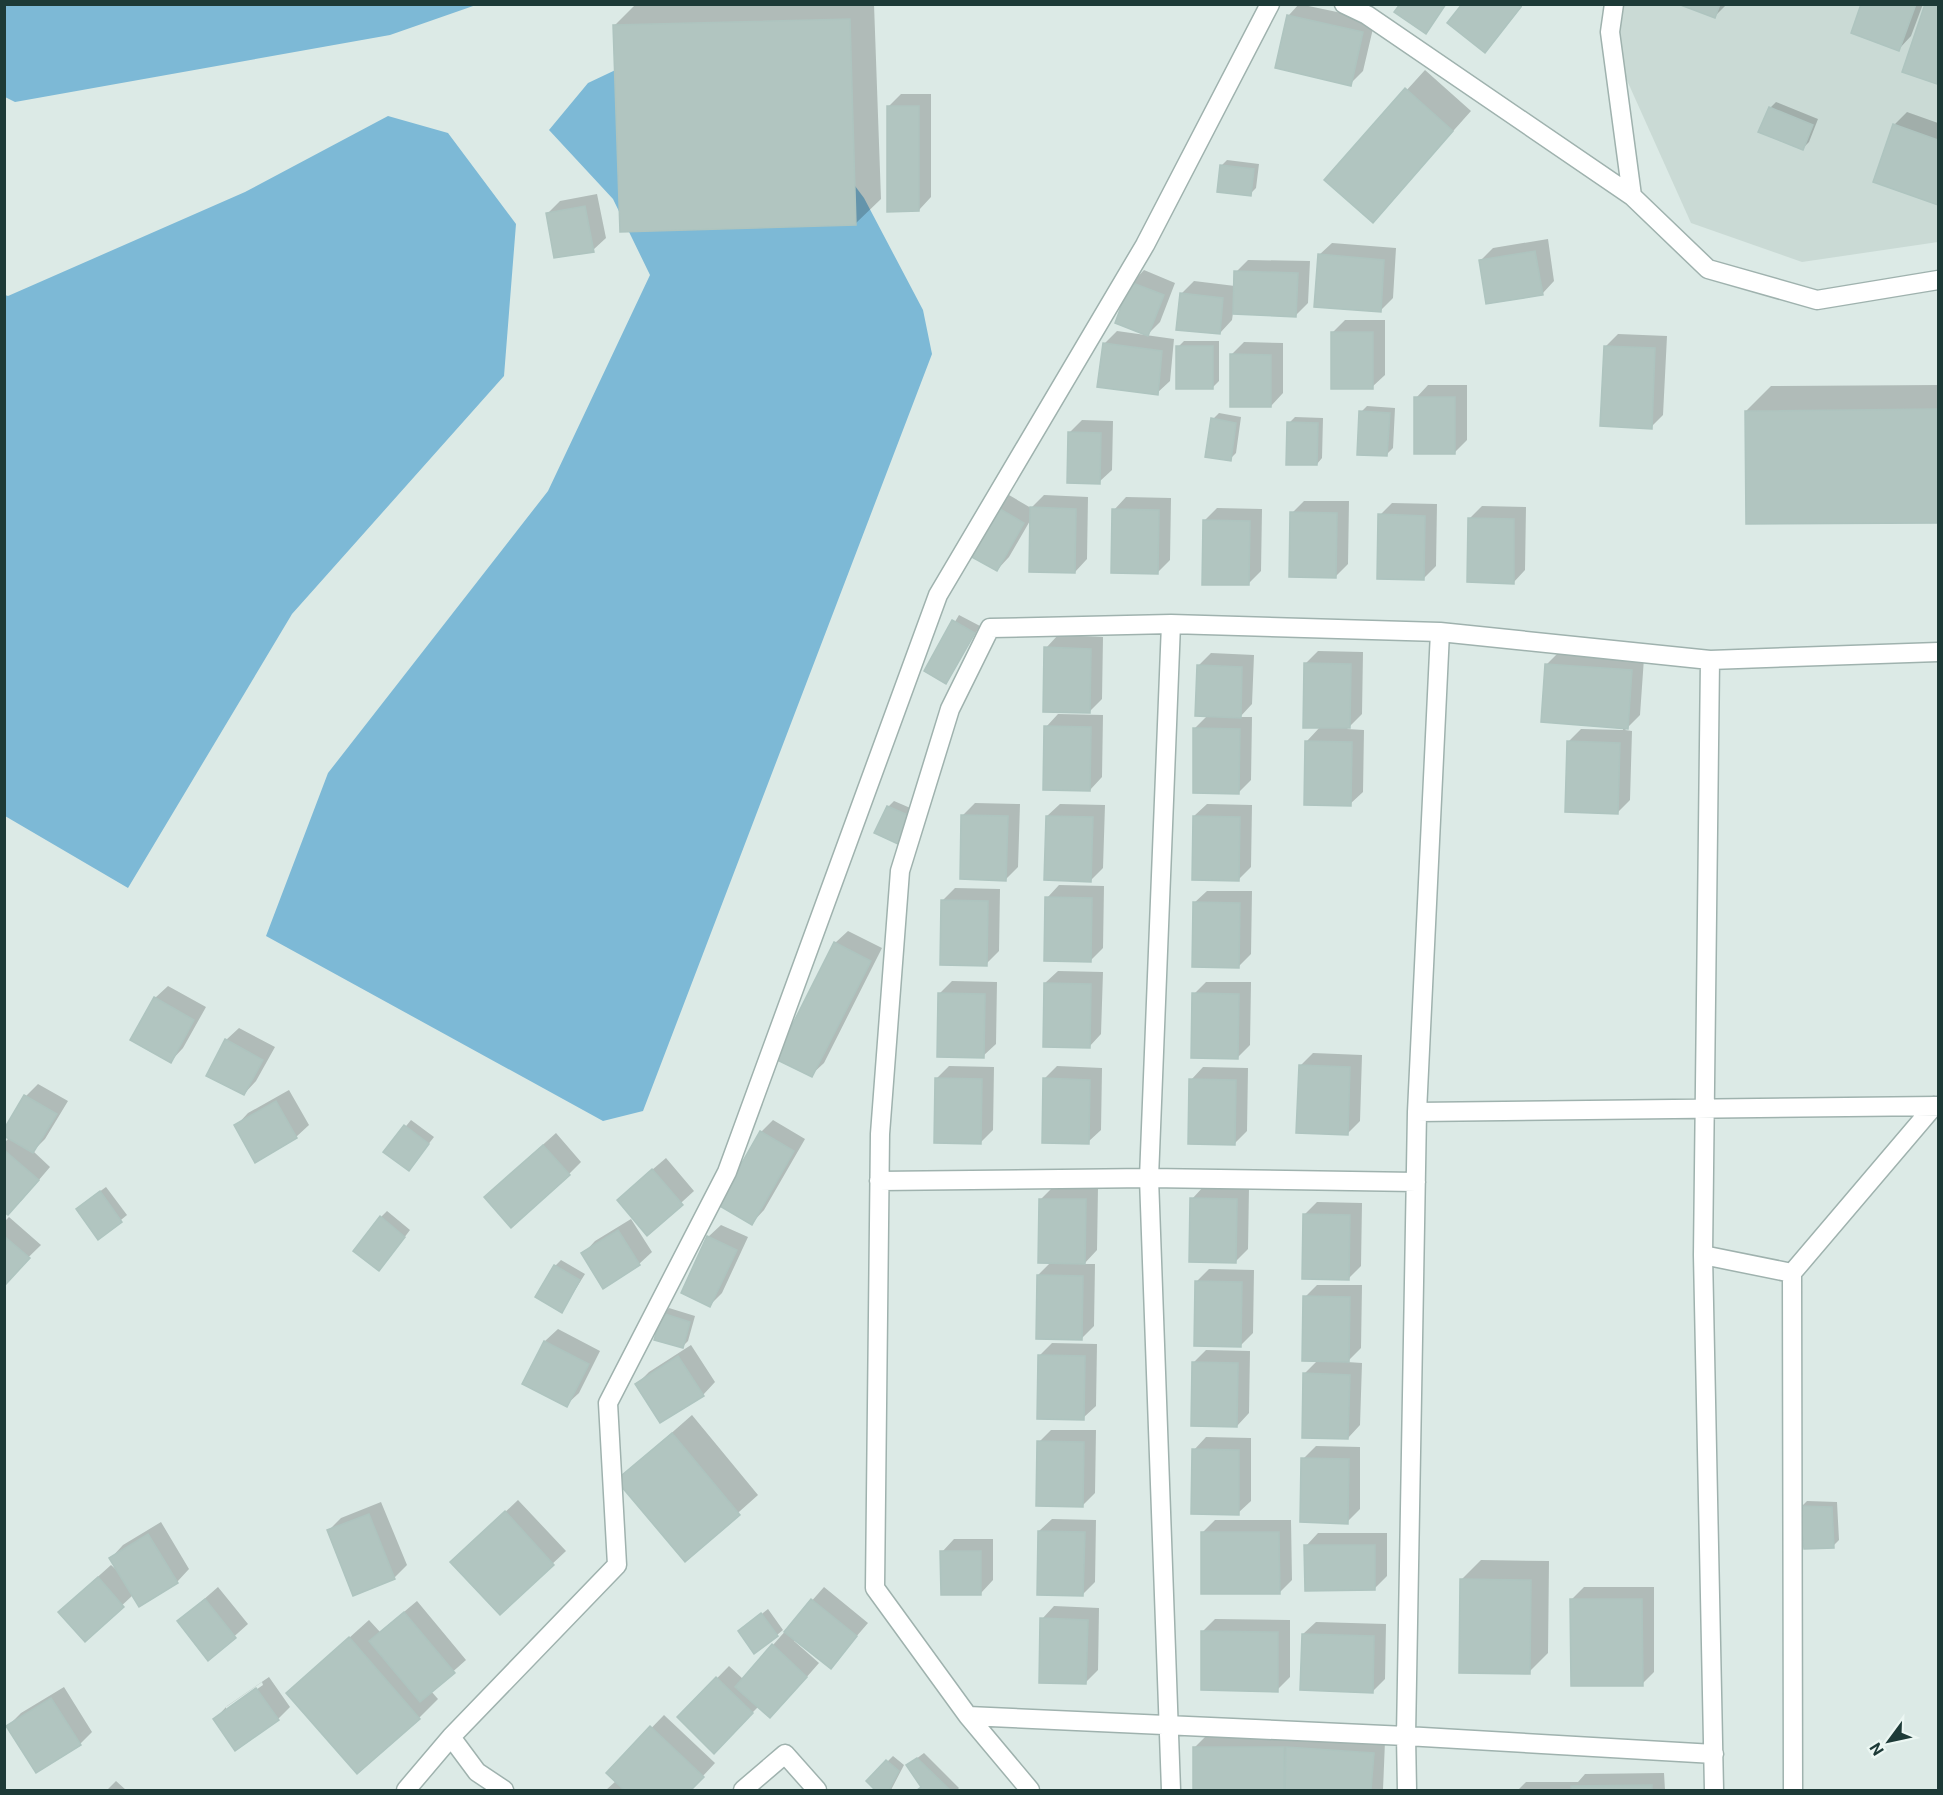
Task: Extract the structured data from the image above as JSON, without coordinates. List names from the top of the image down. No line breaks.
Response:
{"north":"bottom left"}
